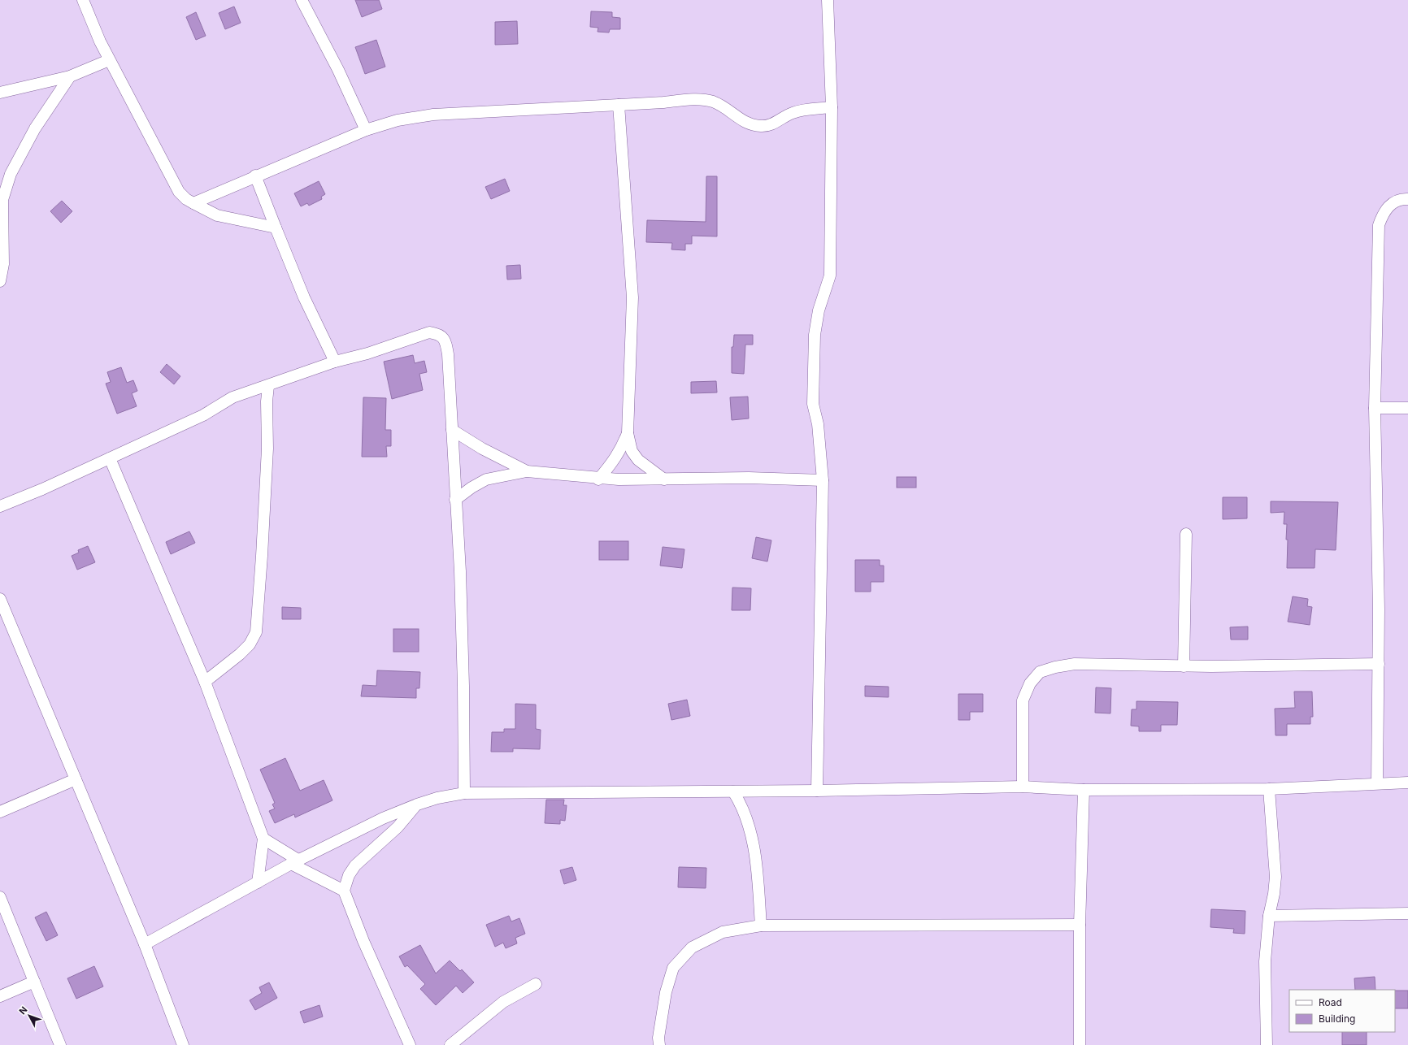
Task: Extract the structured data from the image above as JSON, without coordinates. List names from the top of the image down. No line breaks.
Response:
{"legend":["Road","Building"],"north":"top left"}
